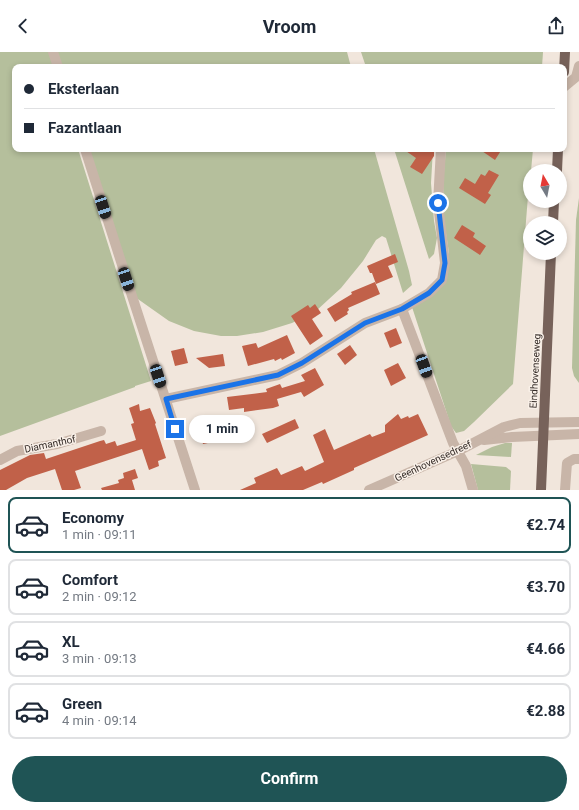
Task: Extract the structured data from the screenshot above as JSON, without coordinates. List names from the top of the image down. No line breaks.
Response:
{"streets":{"main road":["Eindhovenseweg"],"street":["Diamanthof","Geenhovensedreef"]},"crossings":[["Eindhovenseweg","Geenhovensedreef"]],"north":"top","page":{"header":"Vroom","banner":["Eksterlaan","Fazantlaan"],"bubble":"1 min","list":[{"name":"Economy","note":"1 min · 09:11","value":"€2.74"},{"name":"Comfort","note":"2 min · 09:12","value":"€3.70"},{"name":"XL","note":"3 min · 09:13","value":"€4.66"},{"name":"Green","note":"4 min · 09:14","value":"€2.88"}],"buttons":"Confirm"}}
